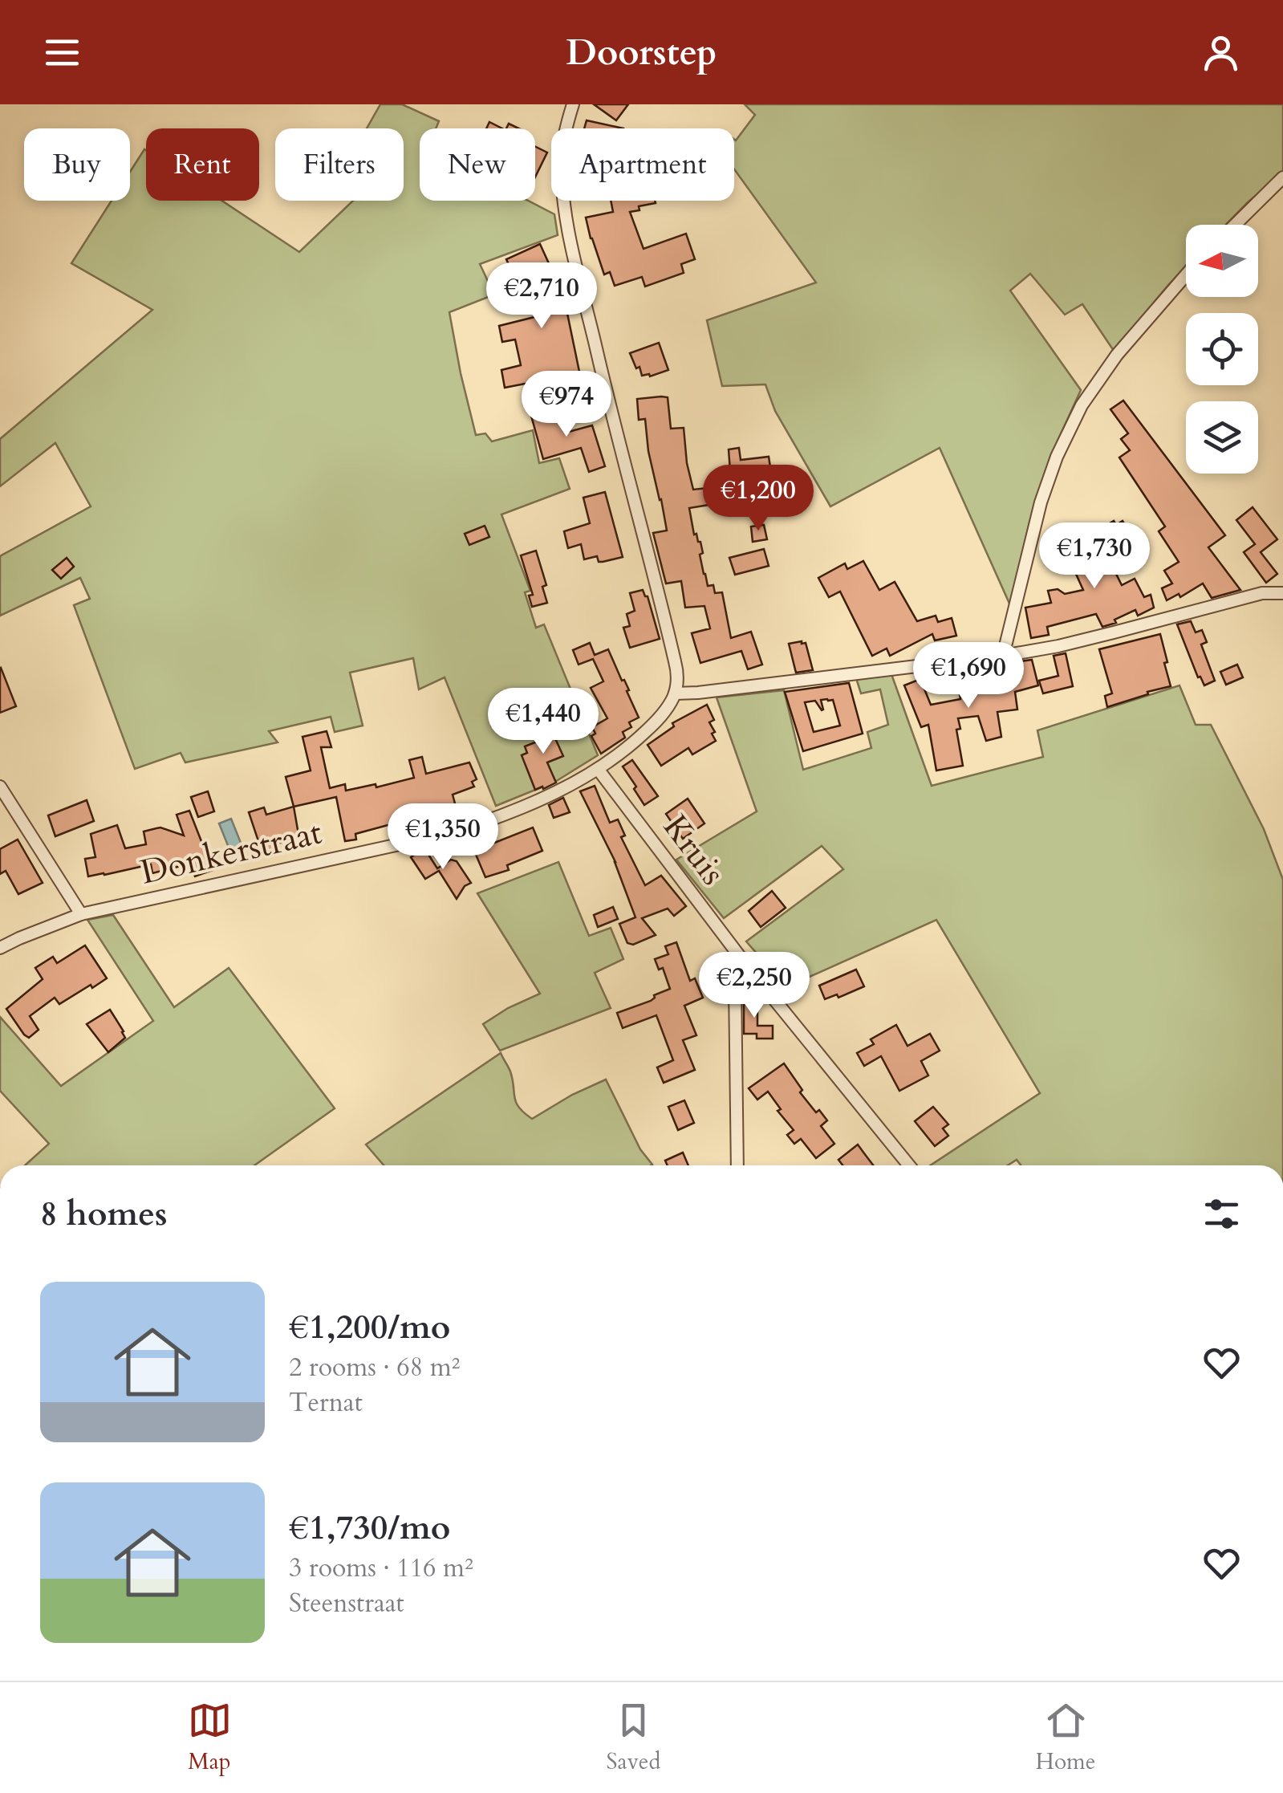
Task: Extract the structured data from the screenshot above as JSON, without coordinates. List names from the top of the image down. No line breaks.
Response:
{"streets":{"street":["Kruis","Donkerstraat"]},"crossings":[["Kruis","Donkerstraat"]],"north":"left","page":{"header":"Doorstep","chip":["Buy","Rent","Filters","New","Apartment"],"price":["€2,710","€974","€1,200","€1,730","€1,690","€1,440","€1,350","€2,250"],"heading":"8 homes","list":[{"name":"€1,200/mo","note":"2 rooms · 68 m² · Ternat"},{"name":"€1,730/mo","note":"3 rooms · 116 m² · Steenstraat"}],"tabs":["Map","Saved","Home"]}}
